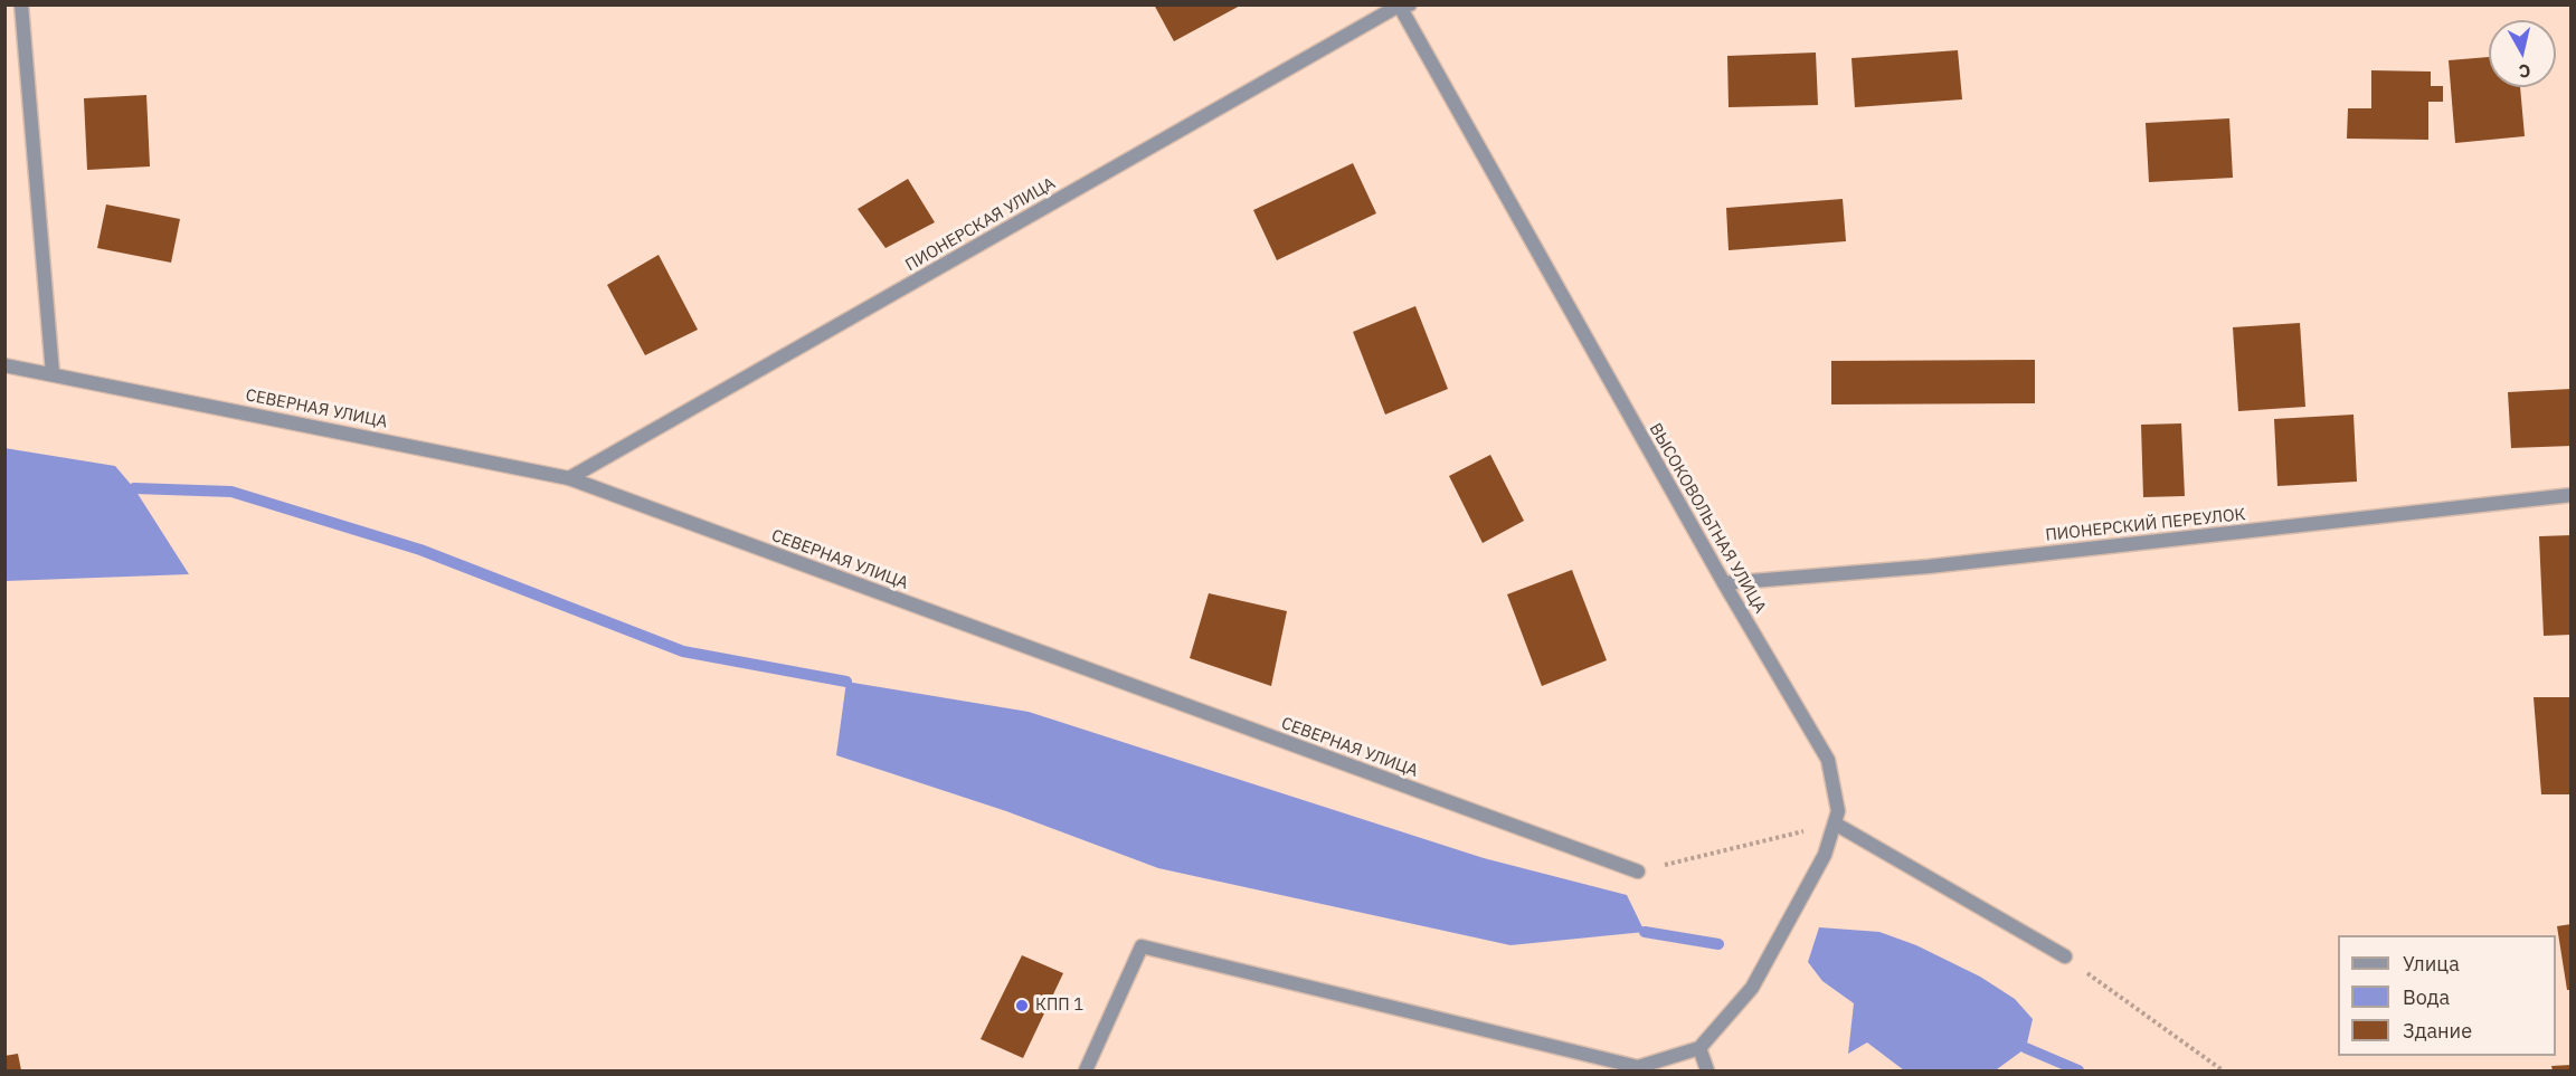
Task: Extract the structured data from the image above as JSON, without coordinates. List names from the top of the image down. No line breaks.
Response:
{"streets":{"street":["ПИОНЕРСКАЯ УЛИЦА","СЕВЕРНАЯ УЛИЦА","ВЫСОКОВОЛЬТНАЯ УЛИЦА","ПИОНЕРСКИЙ ПЕРЕУЛОК"]},"crossings":[["ПИОНЕРСКАЯ УЛИЦА","СЕВЕРНАЯ УЛИЦА"],["ПИОНЕРСКАЯ УЛИЦА","ВЫСОКОВОЛЬТНАЯ УЛИЦА"],["ВЫСОКОВОЛЬТНАЯ УЛИЦА","ПИОНЕРСКИЙ ПЕРЕУЛОК"]],"places":["КПП 1"],"legend":["Улица","Вода","Здание"],"north":"bottom"}
